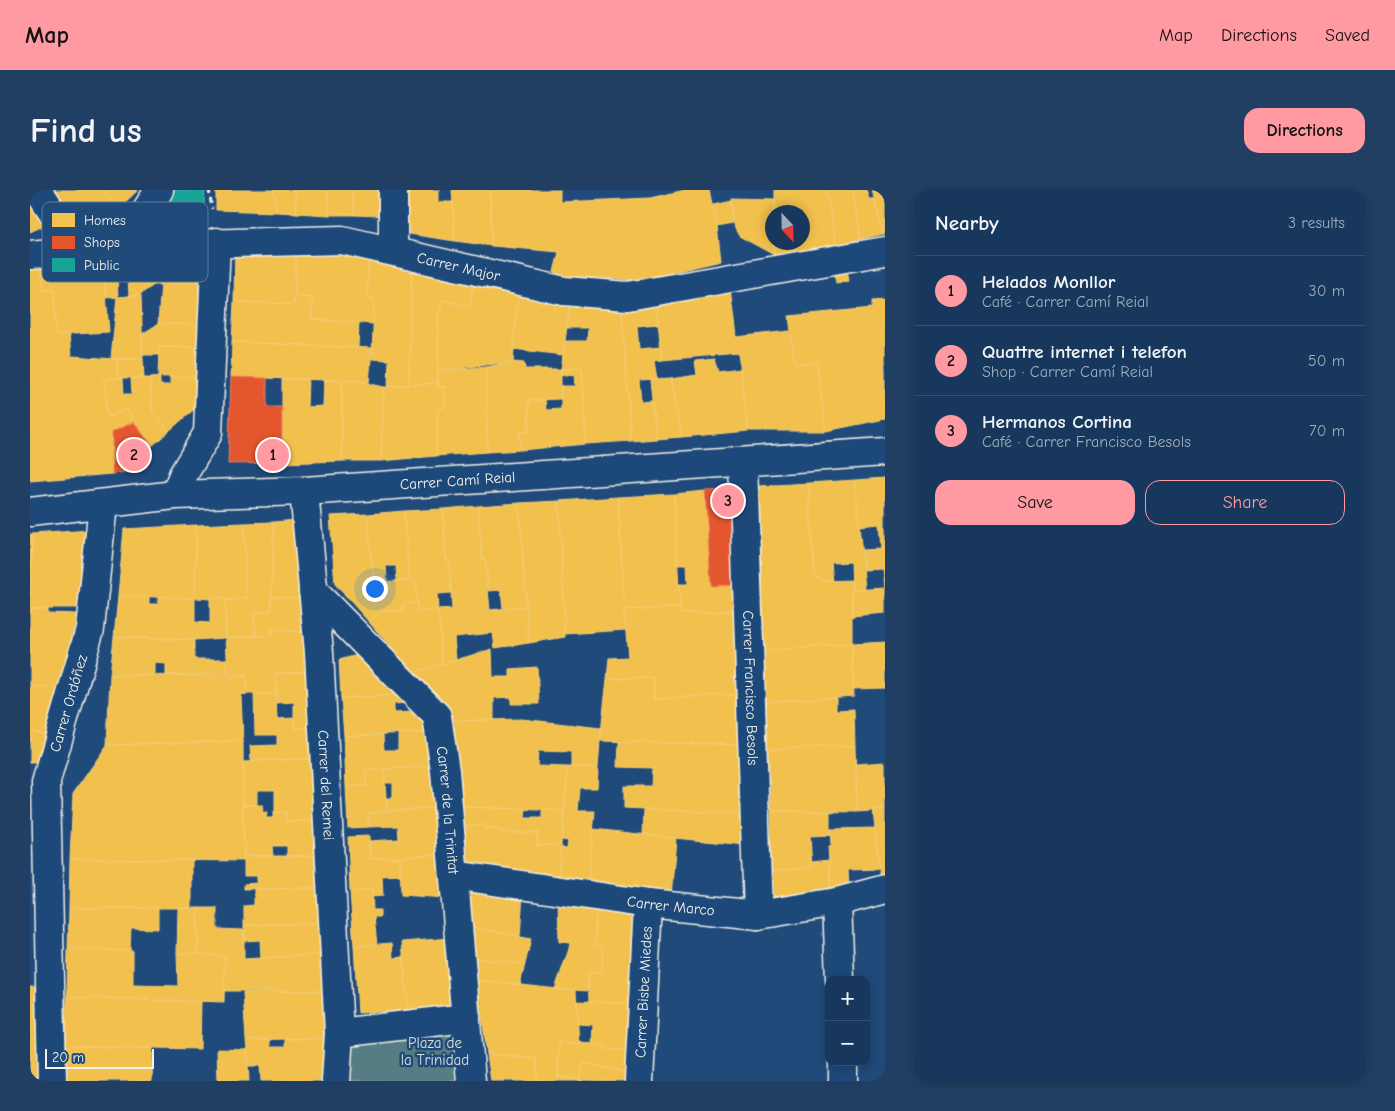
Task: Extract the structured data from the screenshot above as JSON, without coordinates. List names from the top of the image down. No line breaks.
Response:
{"streets":{"street":["Carrer Major","Carrer Camí Reial","Carrer Francisco Besols","Carrer Ordóñez","Carrer del Remei","Carrer de la Trinitat","Carrer Marco","Carrer Bisbe Miedes"]},"crossings":[["Carrer Camí Reial","Carrer Francisco Besols"],["Carrer Camí Reial","Carrer Ordóñez"],["Carrer Camí Reial","Carrer del Remei"],["Carrer Francisco Besols","Carrer Marco"],["Carrer del Remei","Carrer de la Trinitat"],["Carrer de la Trinitat","Carrer Marco"],["Carrer Marco","Carrer Bisbe Miedes"]],"parks":["Plaza de la Trinidad"],"legend":["Homes","Shops","Public"],"scale_bar":"20 m","north":"bottom","page":{"header":"Map","nav":["Map","Directions","Saved"],"buttons":["Directions",["Save","Share"]],"title":"Find us","heading":["Nearby","3 results"],"list":[{"mark":"1","name":"Helados Monllor","note":"Café · Carrer Camí Reial","value":"30 m"},{"mark":"2","name":"Quattre internet i telefon","note":"Shop · Carrer Camí Reial","value":"50 m"},{"mark":"3","name":"Hermanos Cortina","note":"Café · Carrer Francisco Besols","value":"70 m"}],"pins":["1","2","3"],"map_buttons":["+","−"],"scale":"20 m"}}
